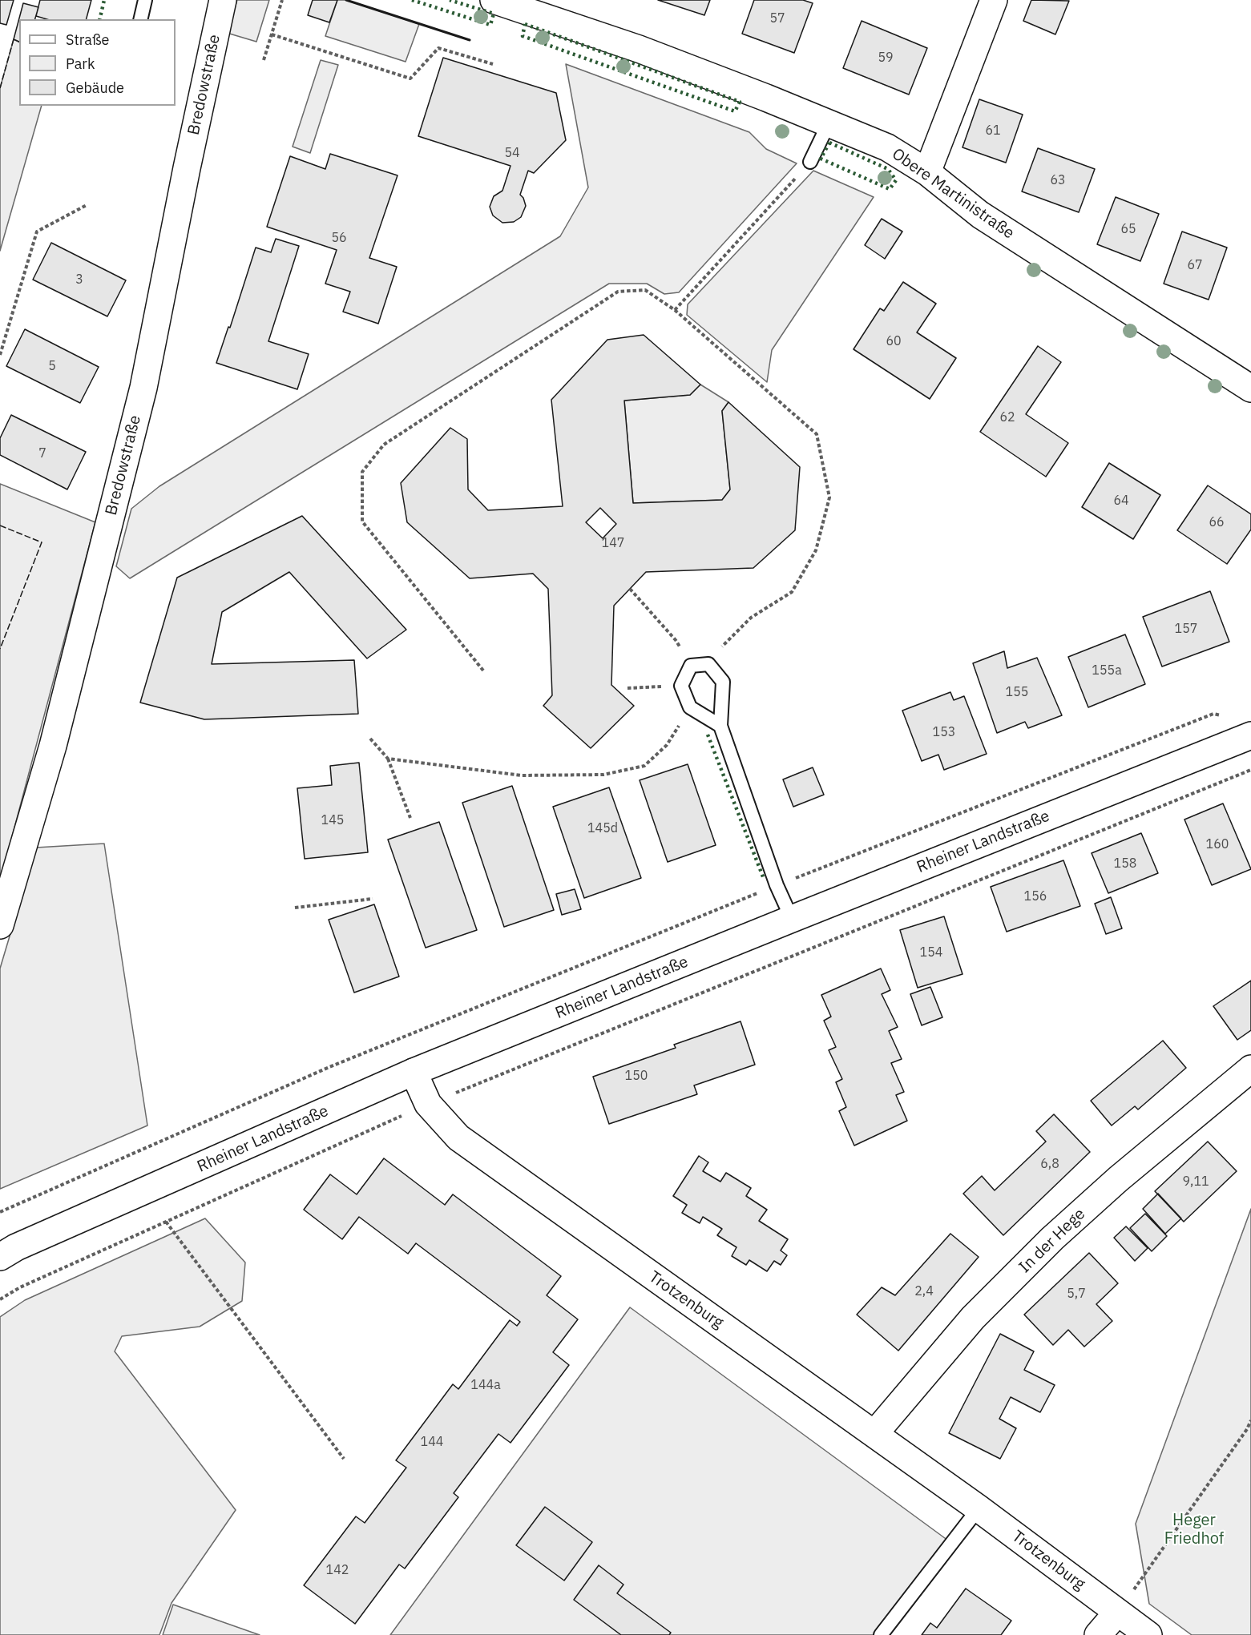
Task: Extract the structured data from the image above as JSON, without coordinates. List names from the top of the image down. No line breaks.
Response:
{"streets":{"street":["Bredowstraße","Obere Martinistraße","Rheiner Landstraße","In der Hege","Trotzenburg"]},"crossings":[["Rheiner Landstraße","Trotzenburg"],["In der Hege","Trotzenburg"]],"parks":["Heger Friedhof"],"house_numbers":["57","59","61","54","63","65","56","67","3","60","5","62","7","64","66","147","157","155a","155","153","145","145d","160","158","156","154","150","6,8","9,11","2,4","5,7","144a","144","142"],"legend":["Straße","Park","Gebäude"]}
